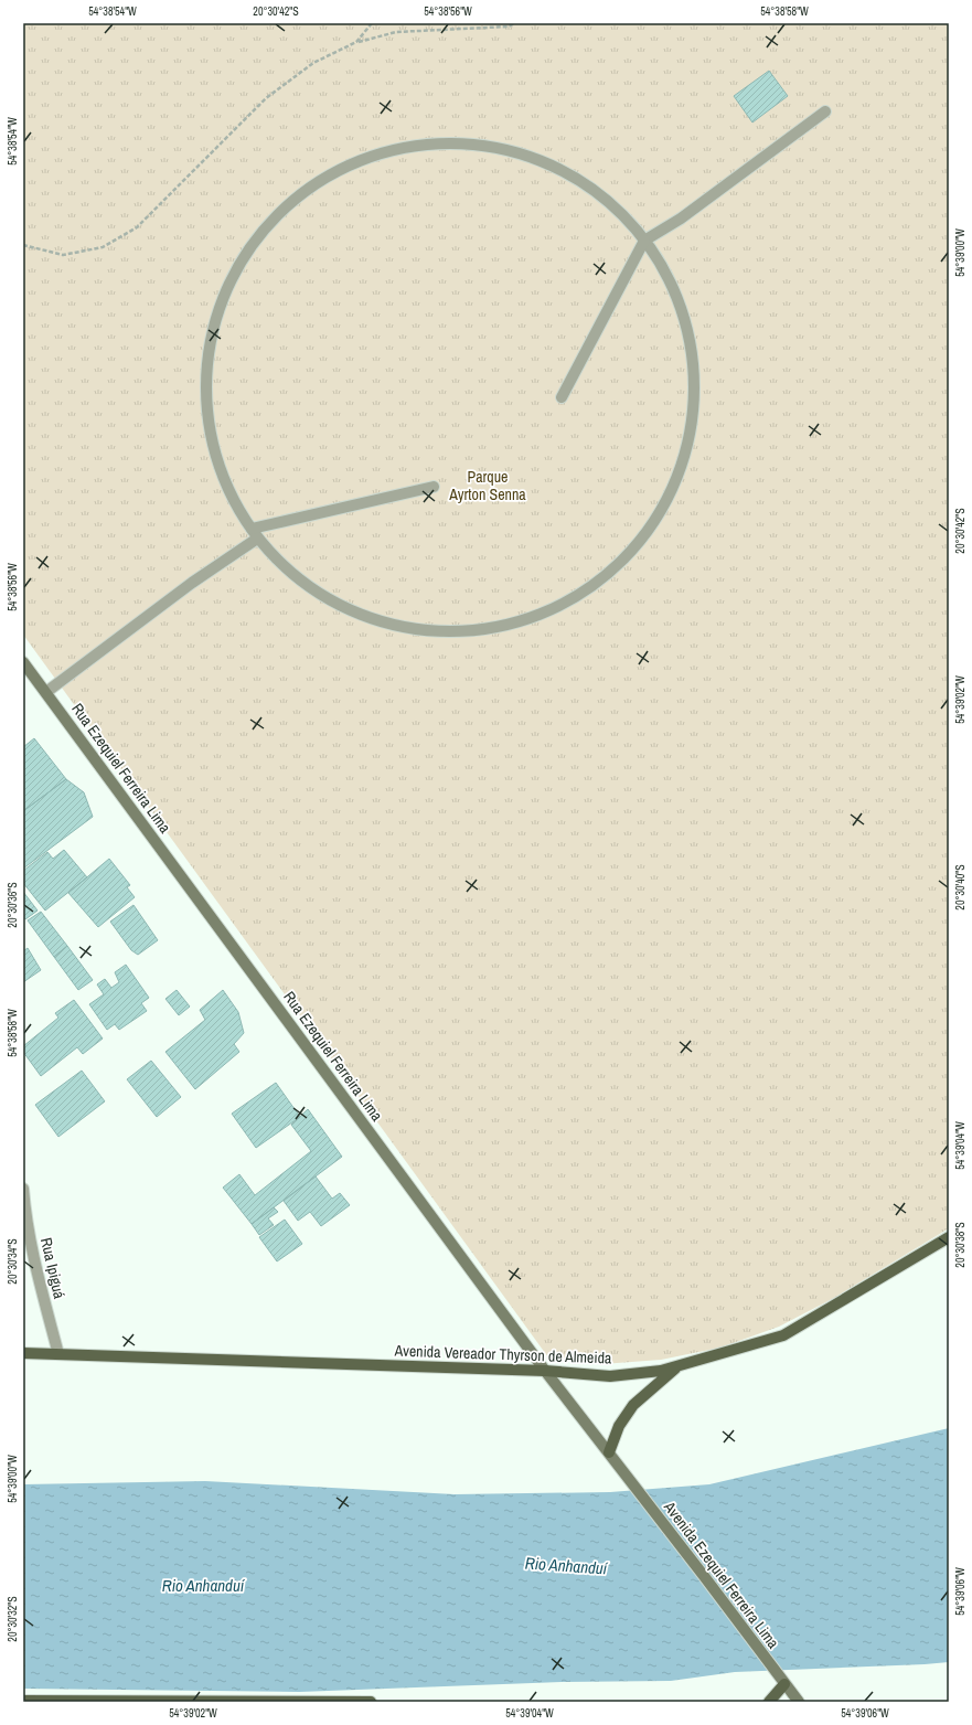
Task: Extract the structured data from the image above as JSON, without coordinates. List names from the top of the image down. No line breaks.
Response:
{"streets":{"main road":["Rua Ezequiel Ferreira Lima","Avenida Vereador Thyrson de Almeida","Avenida Ezequiel Ferreira Lima"],"street":["Rua Ipiguá"]},"crossings":[["Rua Ezequiel Ferreira Lima","Avenida Vereador Thyrson de Almeida"],["Rua Ezequiel Ferreira Lima","Avenida Ezequiel Ferreira Lima"],["Rua Ipiguá","Avenida Vereador Thyrson de Almeida"]],"water":["Rio Anhanduí"],"parks":["Parque Ayrton Senna"],"coordinates":["54°38'54\"W","20°30'42\"S","54°38'56\"W","54°38'58\"W","54°39'00\"W","54°39'02\"W","20°30'40\"S","20°30'36\"S","54°39'04\"W","20°30'38\"S","20°30'34\"S","54°39'06\"W","20°30'32\"S"]}
